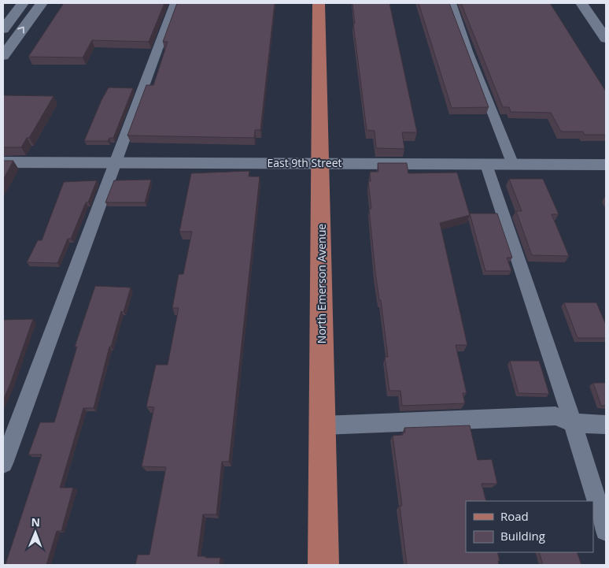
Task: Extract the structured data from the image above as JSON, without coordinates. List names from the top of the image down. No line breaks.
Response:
{"streets":{"main road":["North Emerson Avenue"],"street":["East 9th Street"]},"crossings":[["East 9th Street","North Emerson Avenue"]],"legend":["Road","Building"],"north":"top"}
